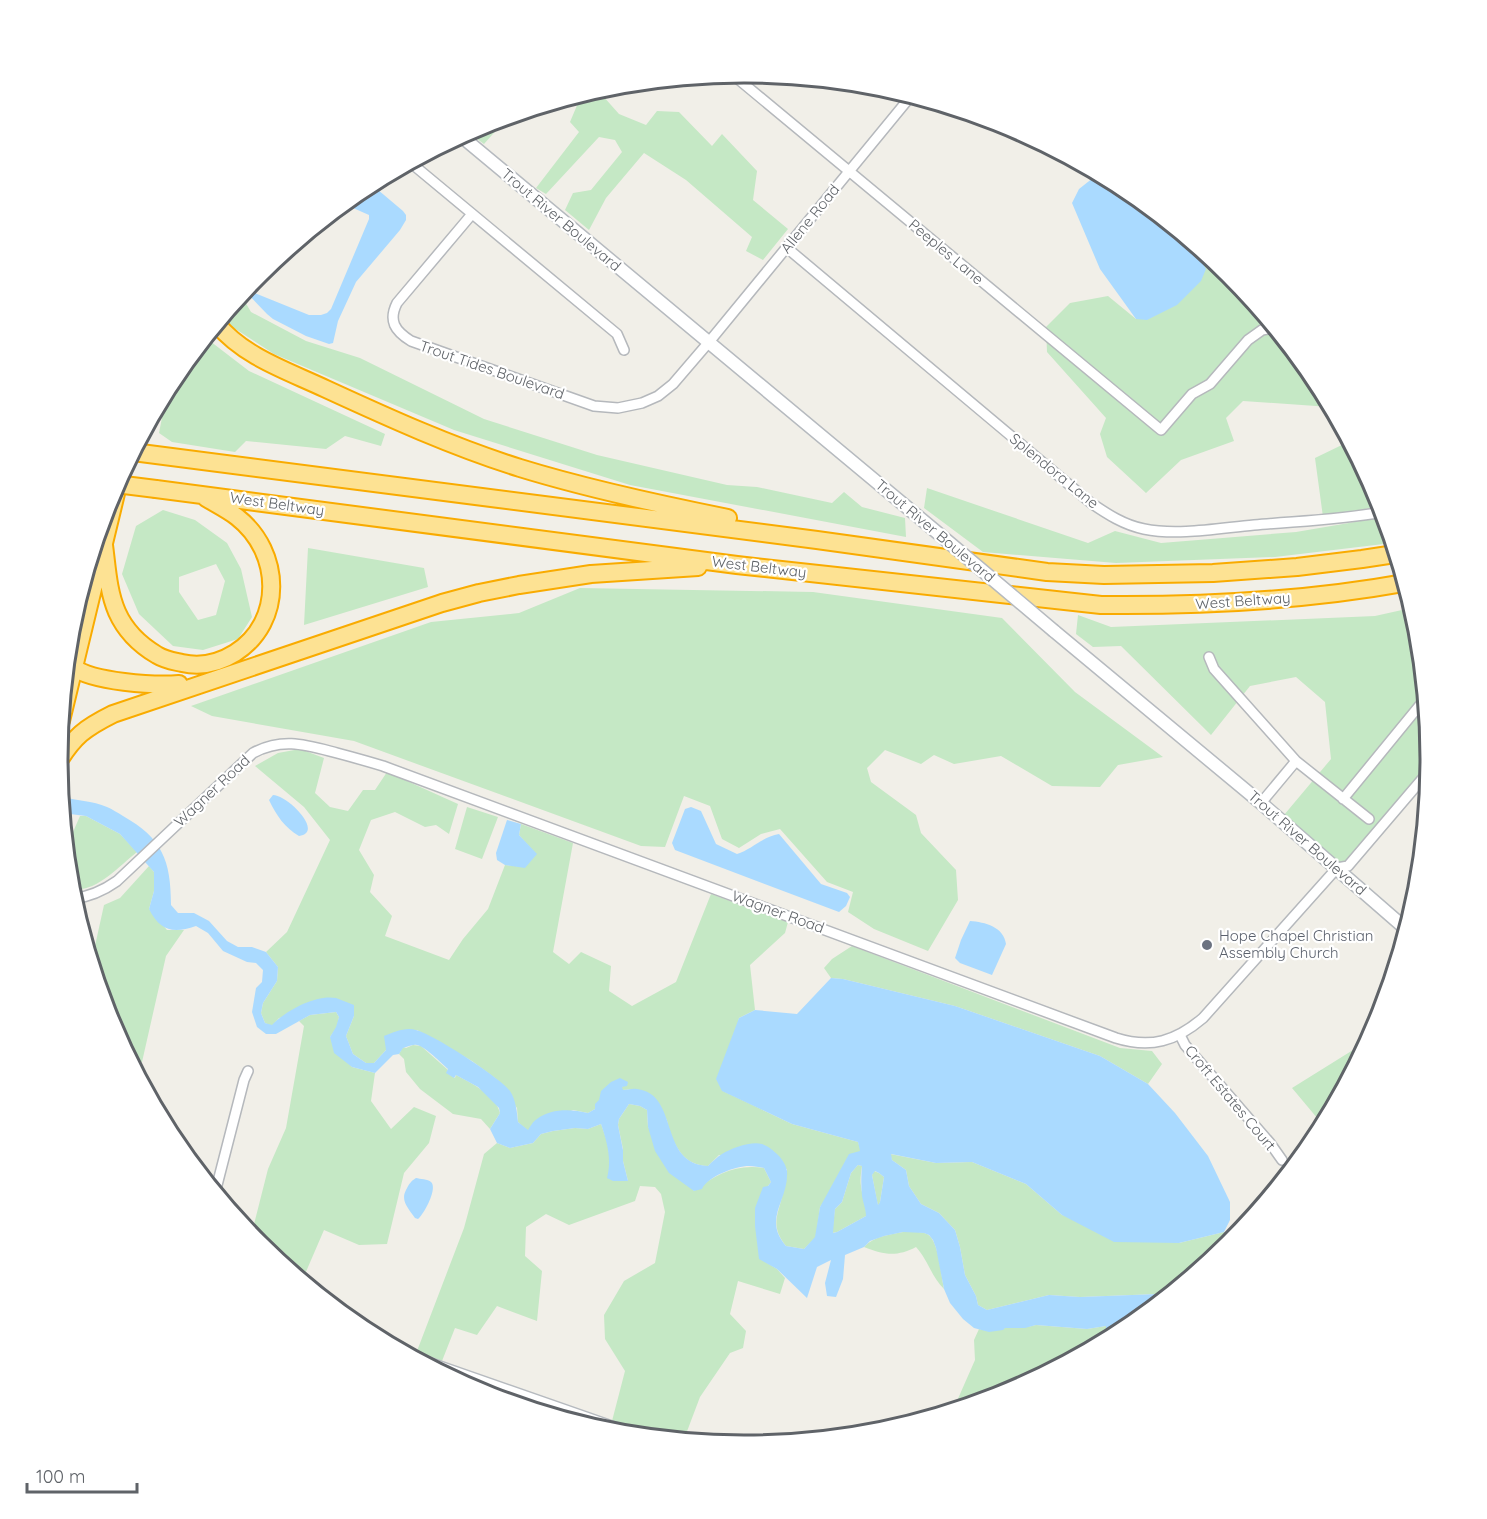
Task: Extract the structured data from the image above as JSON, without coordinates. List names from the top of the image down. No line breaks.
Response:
{"streets":{"highway":["West Beltway"],"street":["Allene Road","Trout River Boulevard","Peeples Lane","Trout Tides Boulevard","Splendora Lane","Wagner Road","Croft Estates Court"]},"crossings":[["Allene Road","Trout River Boulevard"],["Allene Road","Peeples Lane"],["Allene Road","Trout Tides Boulevard"],["Allene Road","Splendora Lane"],["Trout River Boulevard","Trout Tides Boulevard"],["Trout River Boulevard","Wagner Road"],["Wagner Road","Croft Estates Court"]],"places":["Hope Chapel Christian Assembly Church"],"scale_bar":"100 m"}
